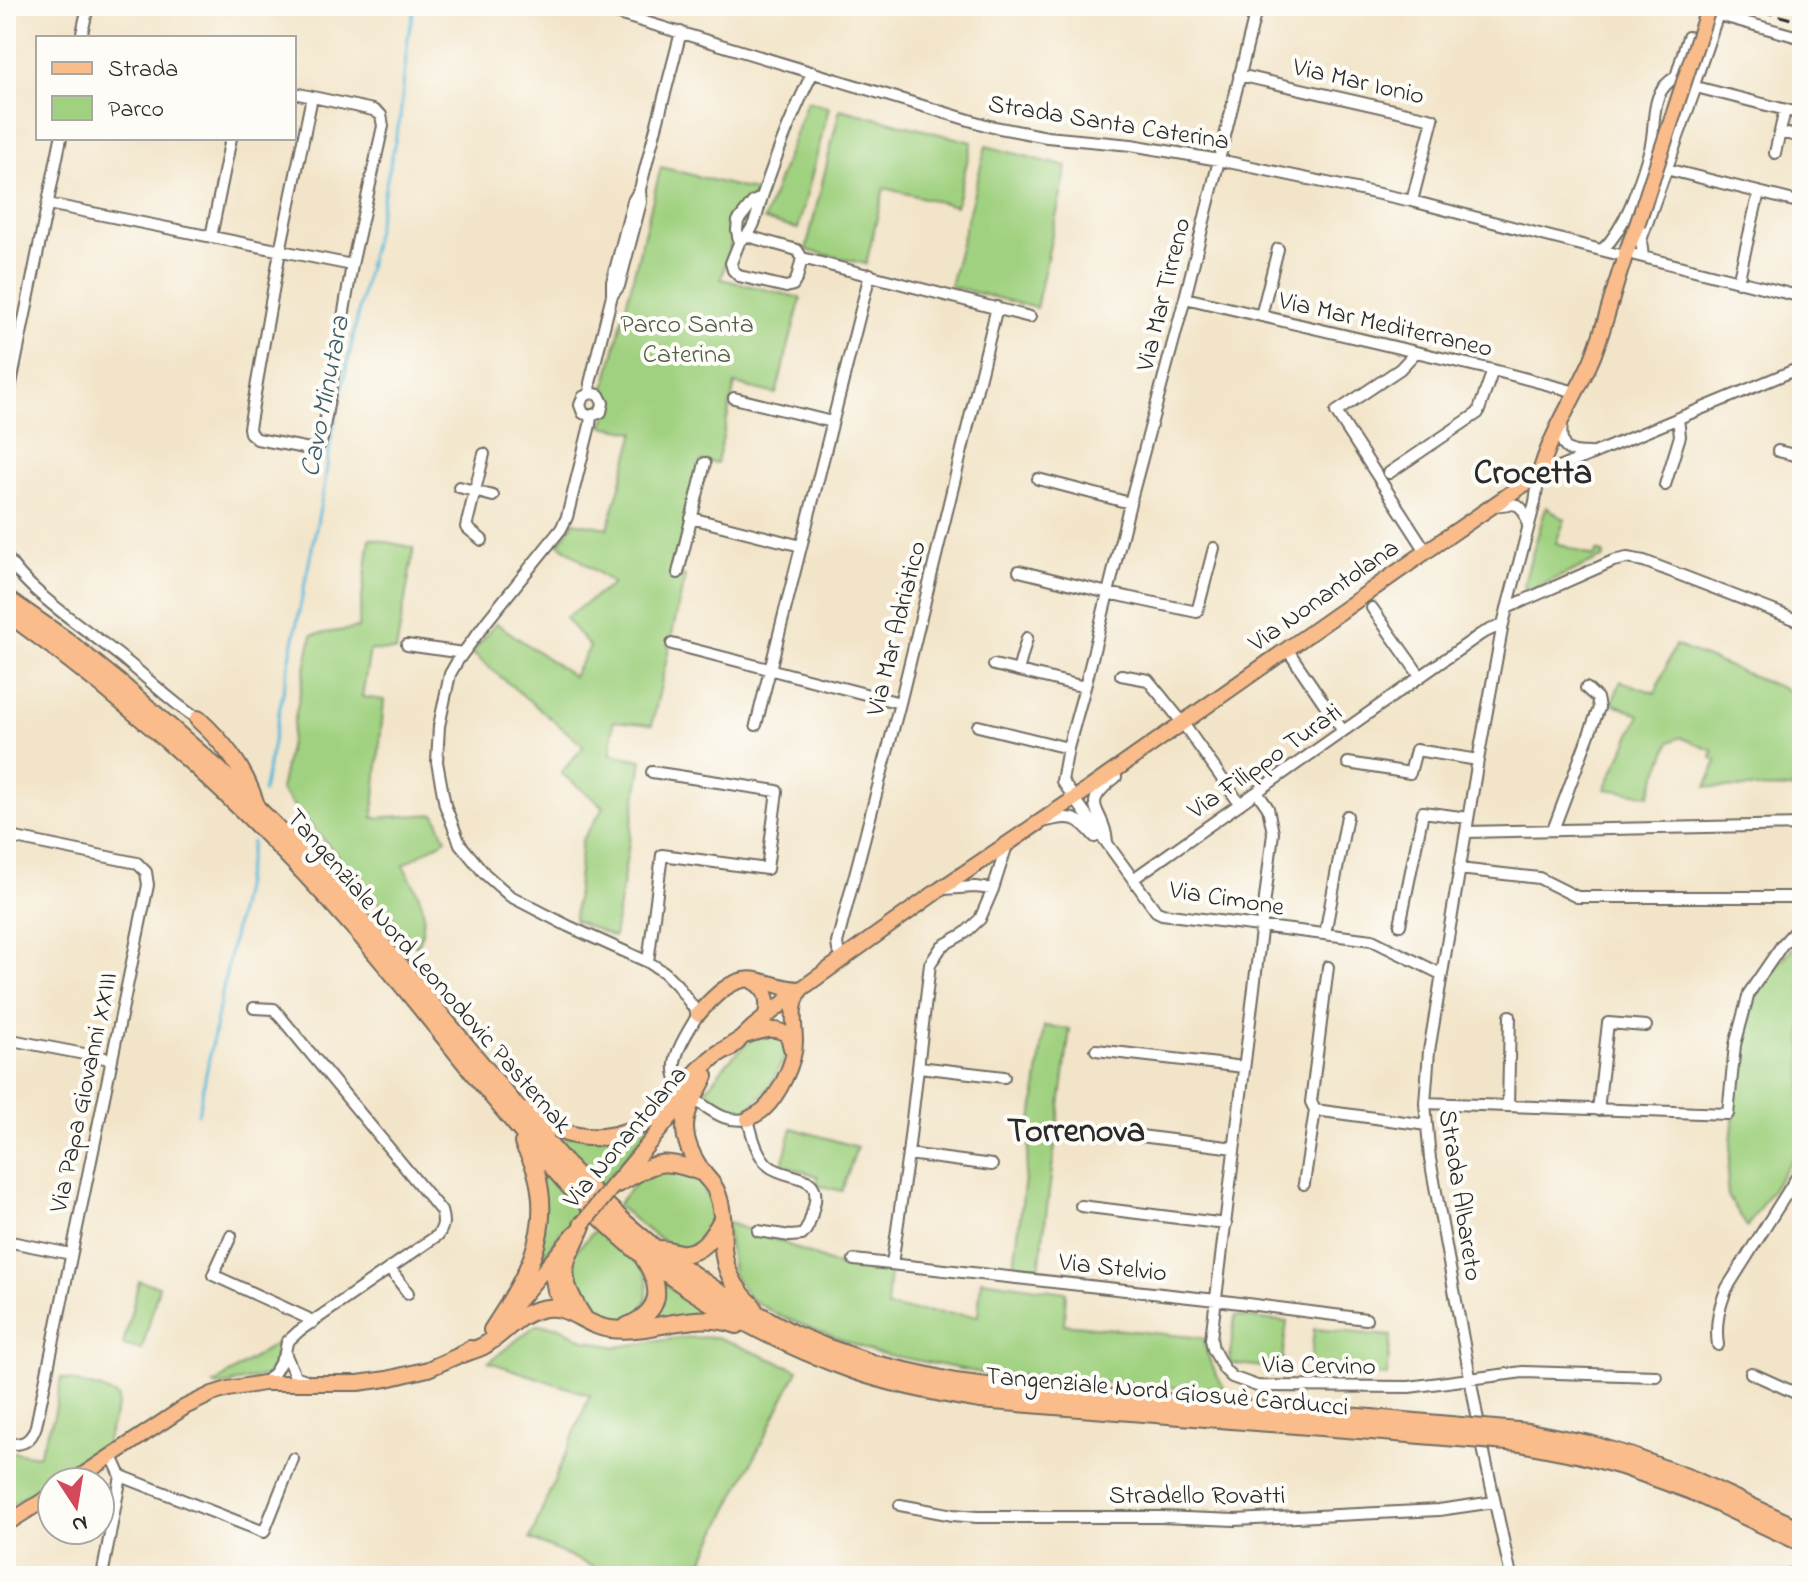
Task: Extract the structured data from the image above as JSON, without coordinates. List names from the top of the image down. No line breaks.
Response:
{"streets":{"highway":["Tangenziale Nord Leonodovic Pasternak","Tangenziale Nord Giosuè Carducci"],"main road":["Via Nonantolana"],"street":["Via Mar Ionio","Strada Santa Caterina","Via Mar Tirreno","Via Mar Mediterraneo","Via Mar Adriatico","Via Filippo Turati","Via Cimone","Via Papa Giovanni XXIII","Strada Albareto","Via Stelvio","Via Cervino","Stradello Rovatti"]},"crossings":[["Via Mar Ionio","Strada Santa Caterina"],["Via Mar Ionio","Via Mar Tirreno"],["Strada Santa Caterina","Via Mar Tirreno"],["Via Mar Tirreno","Via Mar Mediterraneo"],["Via Mar Tirreno","Via Nonantolana"],["Via Mar Tirreno","Via Cimone"],["Via Nonantolana","Via Mar Adriatico"],["Via Nonantolana","Via Cimone"],["Via Nonantolana","Strada Albareto"],["Via Filippo Turati","Via Cimone"],["Via Filippo Turati","Strada Albareto"],["Via Filippo Turati","Via Cervino"],["Via Cimone","Strada Albareto"],["Via Cimone","Via Cervino"],["Tangenziale Nord Leonodovic Pasternak","Tangenziale Nord Giosuè Carducci"],["Strada Albareto","Via Cervino"],["Strada Albareto","Stradello Rovatti"],["Via Stelvio","Via Cervino"]],"districts":["Crocetta","Torrenova"],"water":["Cavo Minutara"],"parks":["Parco Santa Caterina"],"legend":["Strada","Parco"],"north":"bottom"}
